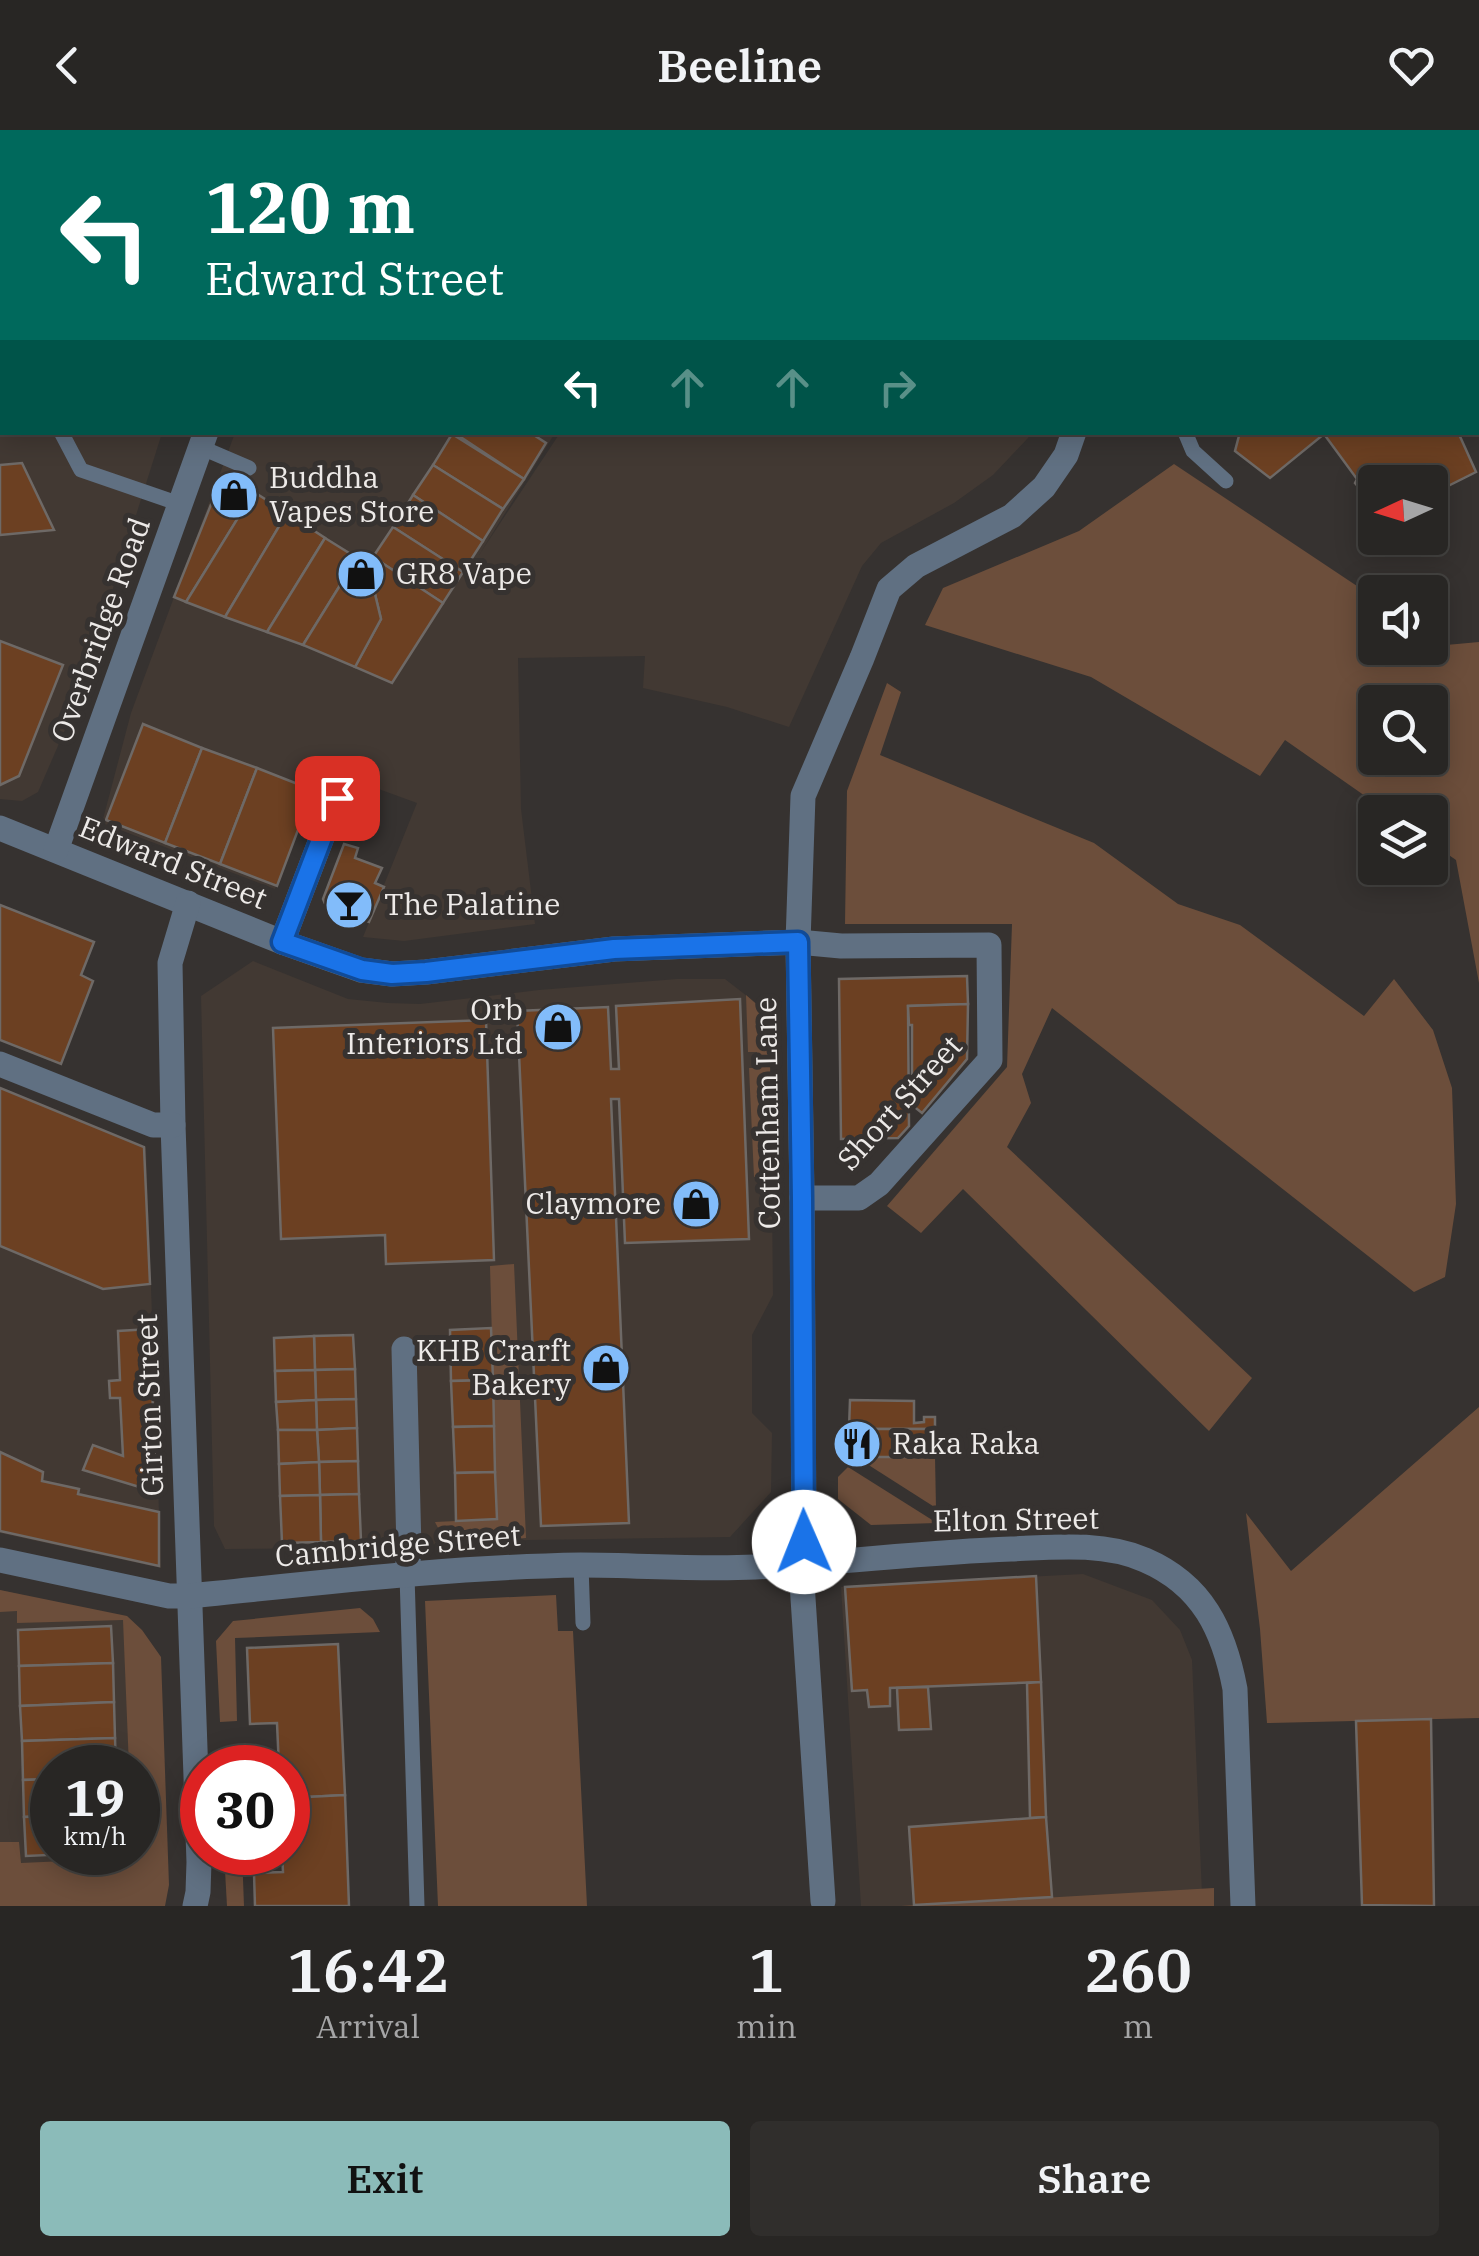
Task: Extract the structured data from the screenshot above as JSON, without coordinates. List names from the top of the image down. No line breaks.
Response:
{"streets":{"street":["Overbridge Road","Edward Street","Short Street","Cottenham Lane","Girton Street","Elton Street","Cambridge Street"]},"crossings":[["Overbridge Road","Edward Street"],["Edward Street","Short Street"],["Edward Street","Cottenham Lane"],["Edward Street","Girton Street"],["Short Street","Cottenham Lane"],["Cottenham Lane","Elton Street"],["Cottenham Lane","Cambridge Street"],["Girton Street","Cambridge Street"],["Elton Street","Cambridge Street"]],"places":{"shop":["Buddha Vapes Store","GR8 Vape","Orb Interiors Ltd","Claymore","KHB Crarft Bakery"],"bar":["The Palatine"],"restaurant":["Raka Raka"]},"north":"left","page":{"header":"Beeline","turn":["120 m","Edward Street"],"speed":"19 km/h","limit":"30","eta":["16:42","Arrival","1","min","260","m"],"buttons":["Exit","Share"]}}
